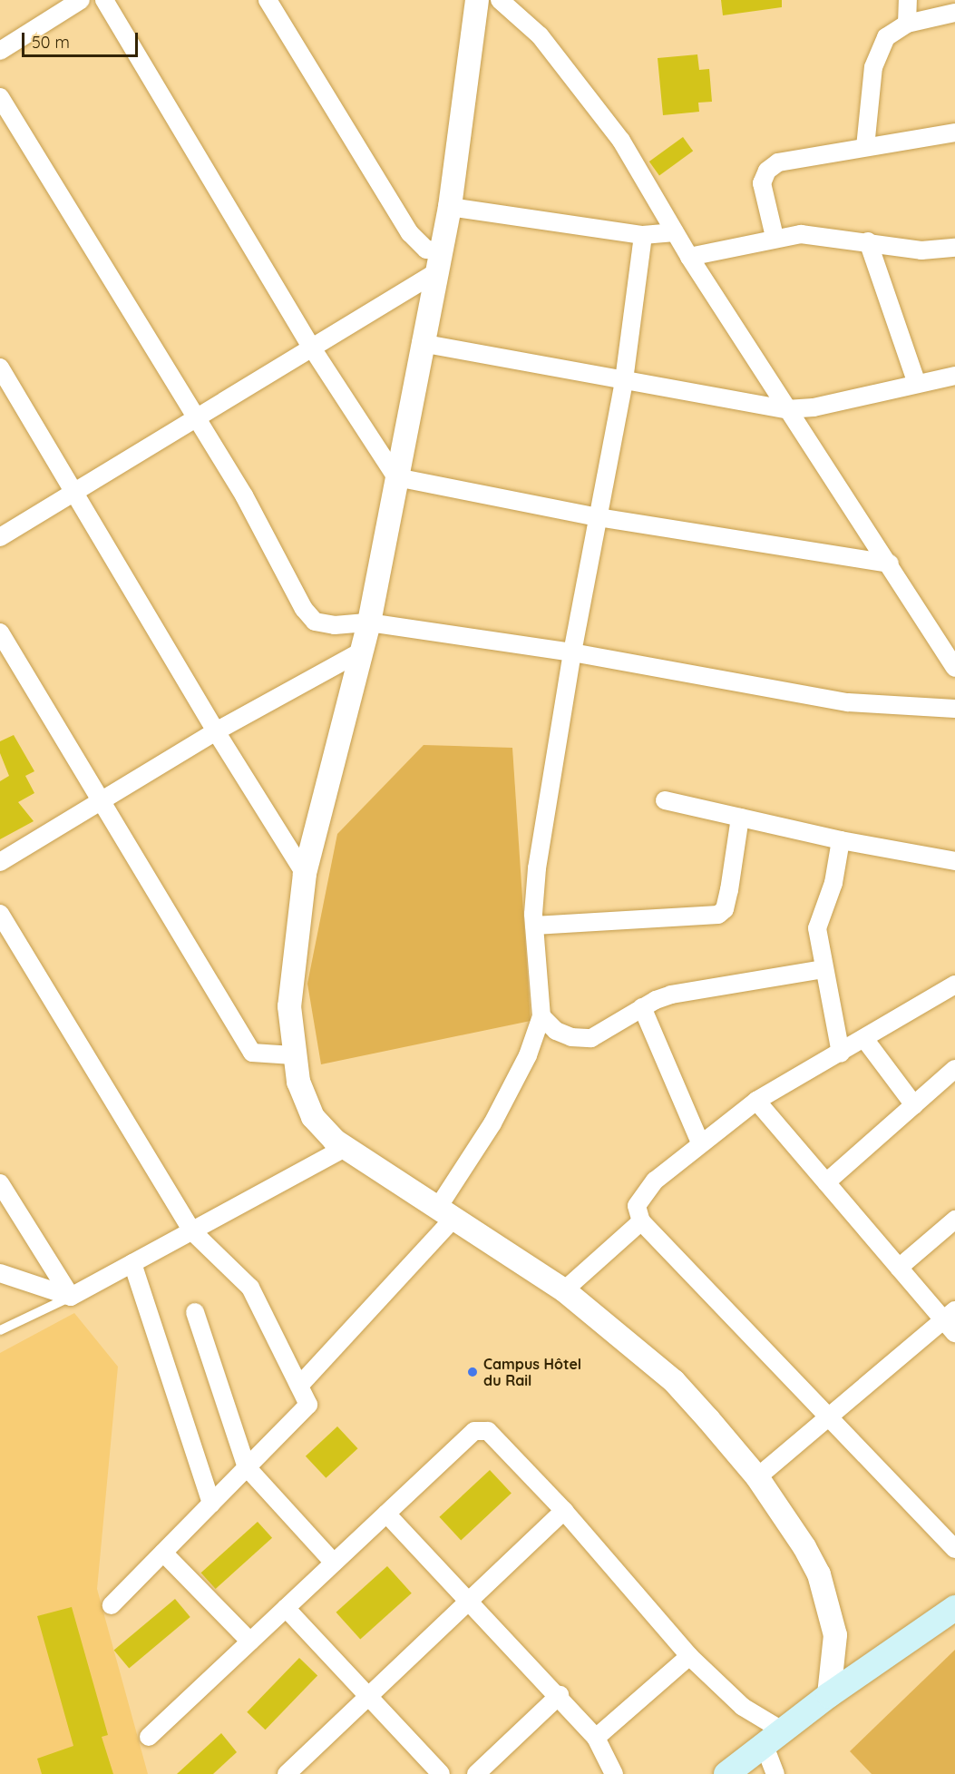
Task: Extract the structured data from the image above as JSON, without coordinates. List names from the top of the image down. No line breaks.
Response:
{"places":["Campus Hôtel du Rail"],"scale_bar":"50 m"}
